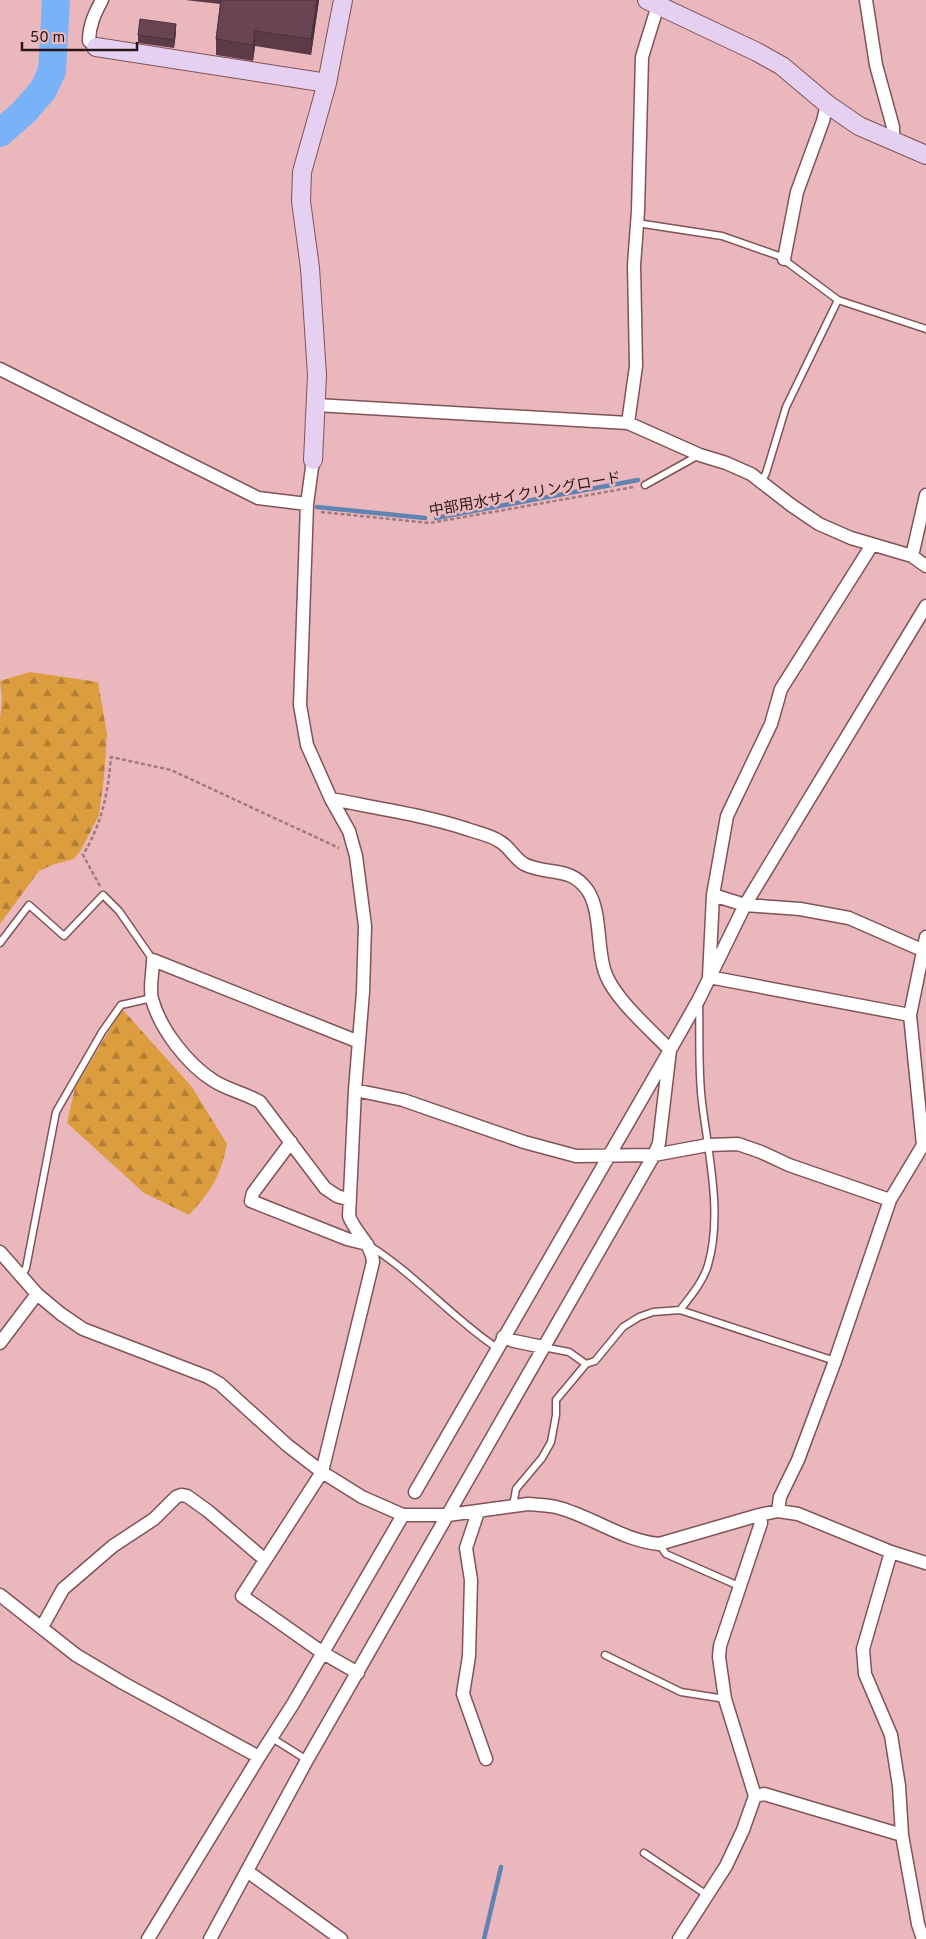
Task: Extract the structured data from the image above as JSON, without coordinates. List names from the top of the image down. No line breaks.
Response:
{"streets":{"path":["中部用水サイクリングロード"]},"scale_bar":"50 m"}
